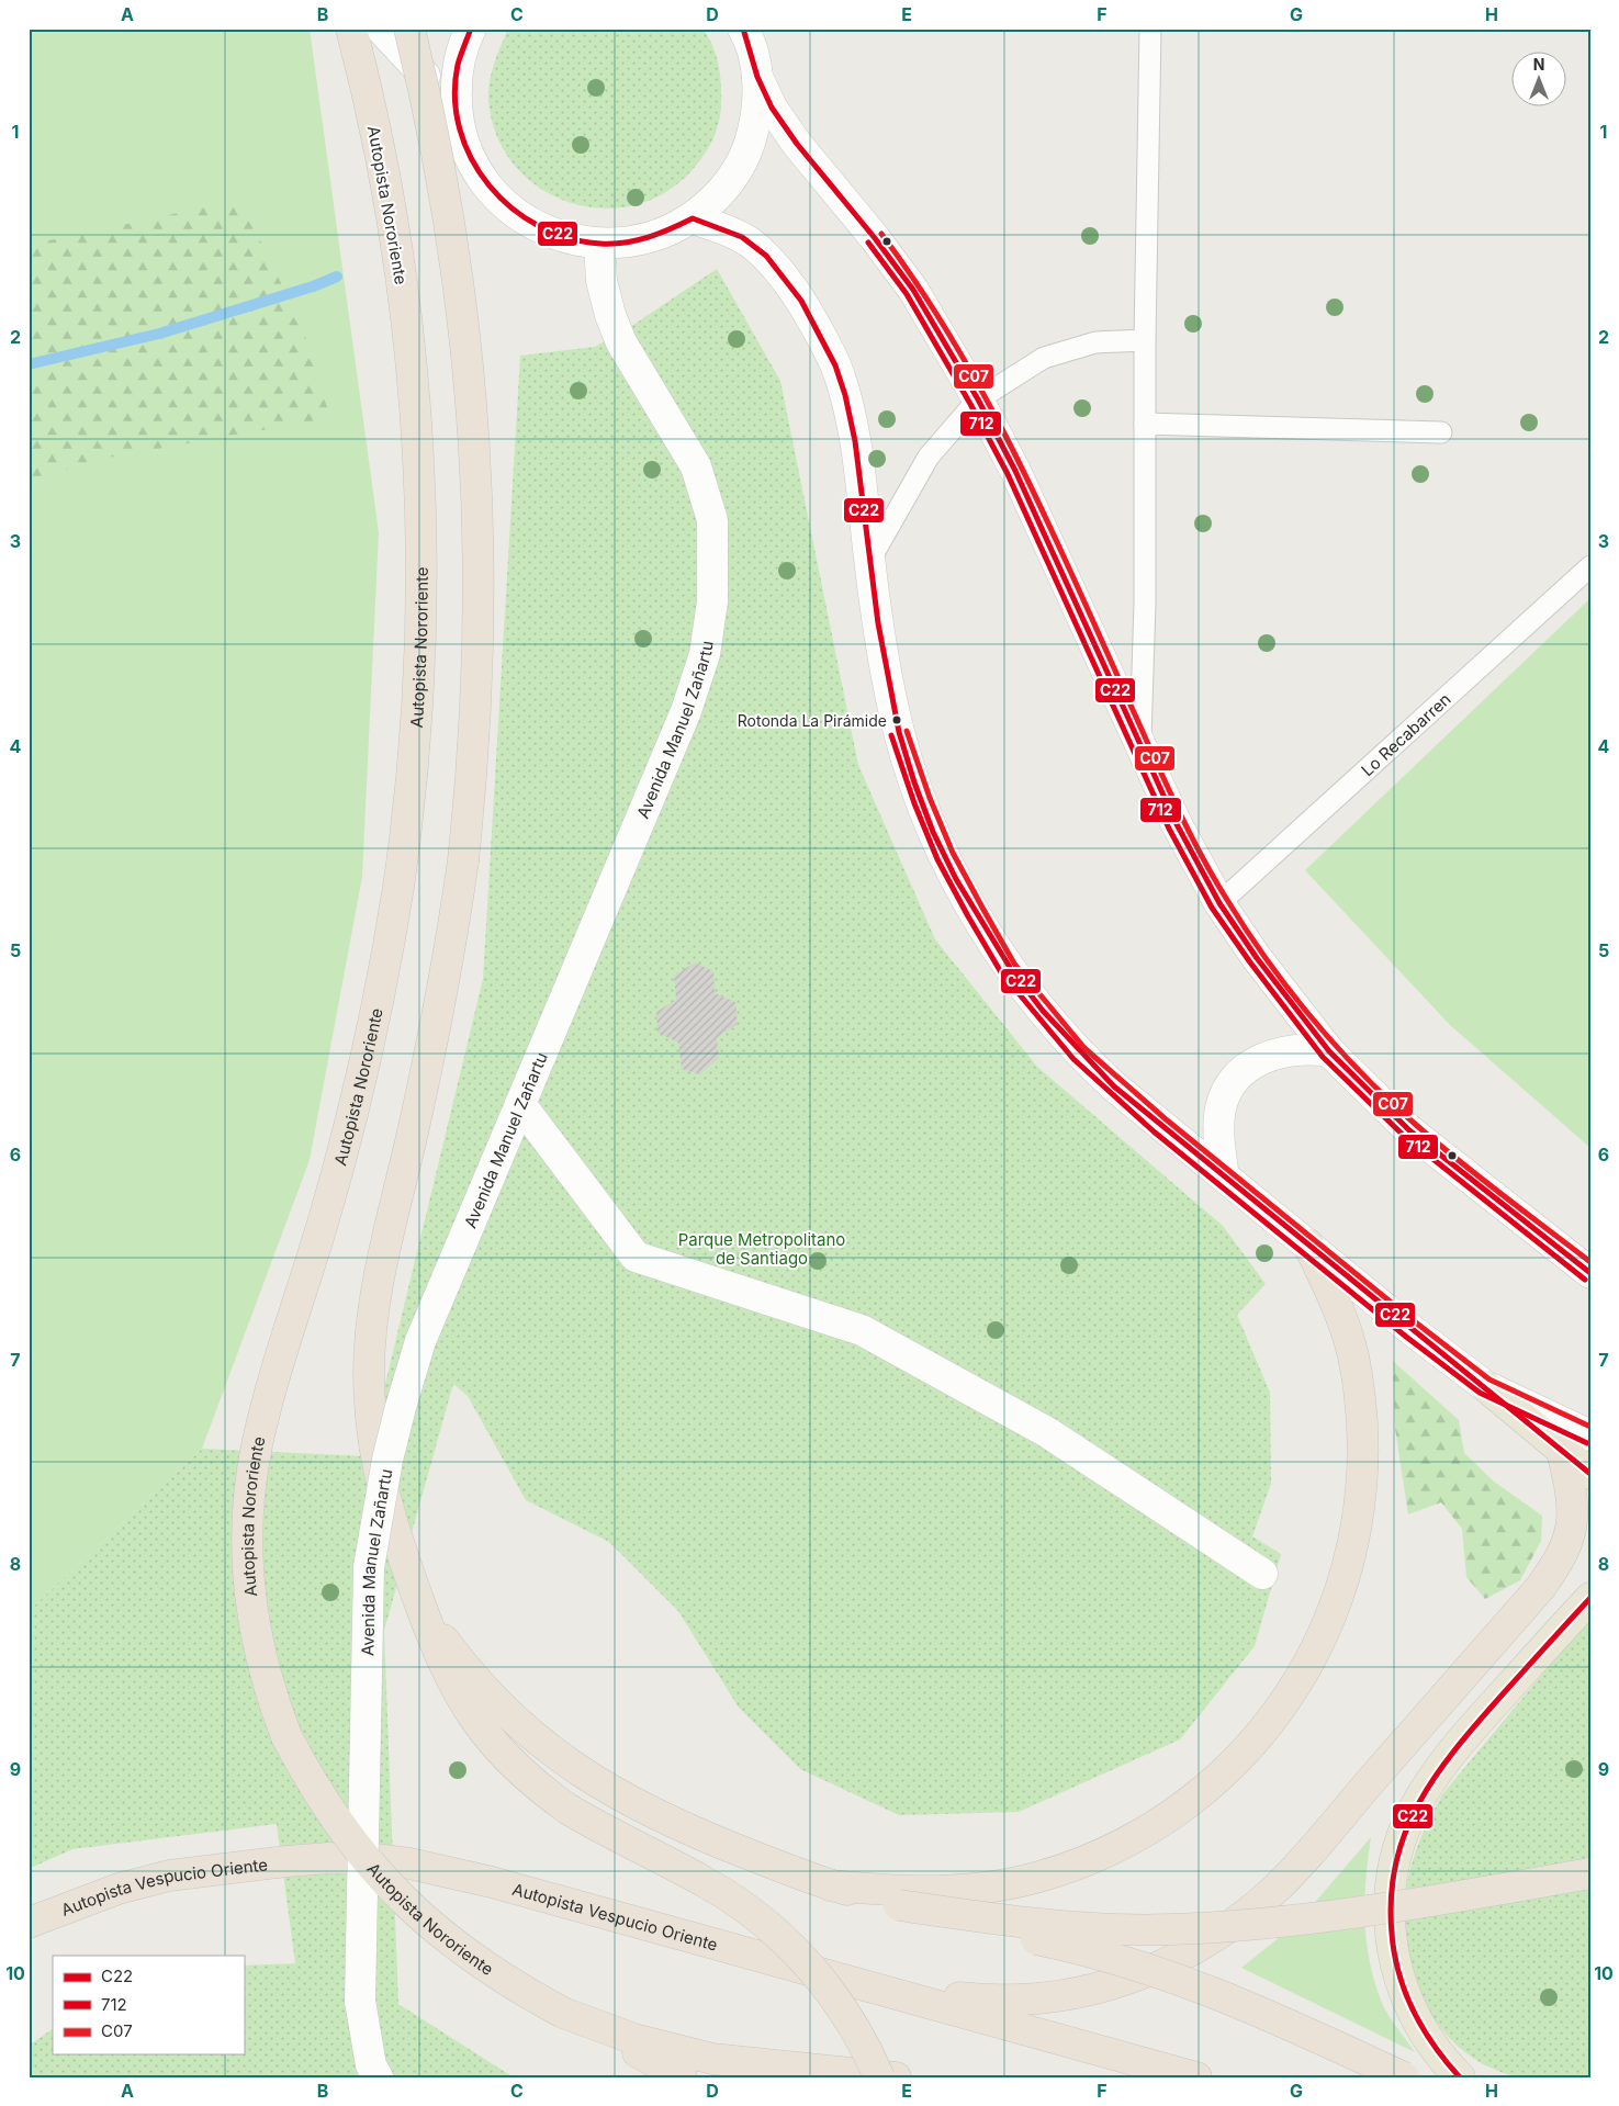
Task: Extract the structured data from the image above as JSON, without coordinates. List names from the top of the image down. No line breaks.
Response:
{"streets":{"highway":["Autopista Nororiente","Autopista Vespucio Oriente"],"street":["Avenida Manuel Zañartu"],"lane":["Lo Recabarren"]},"parks":["Parque Metropolitano de Santiago"],"places":["Rotonda La Pirámide"],"lines":["transit line C22","transit line C07","transit line 712"],"legend":["C22","712","C07"],"north":"top","grid":{"columns":["A","B","C","D","E","F","G","H"],"rows":["1","2","3","4","5","6","7","8","9","10"]}}
